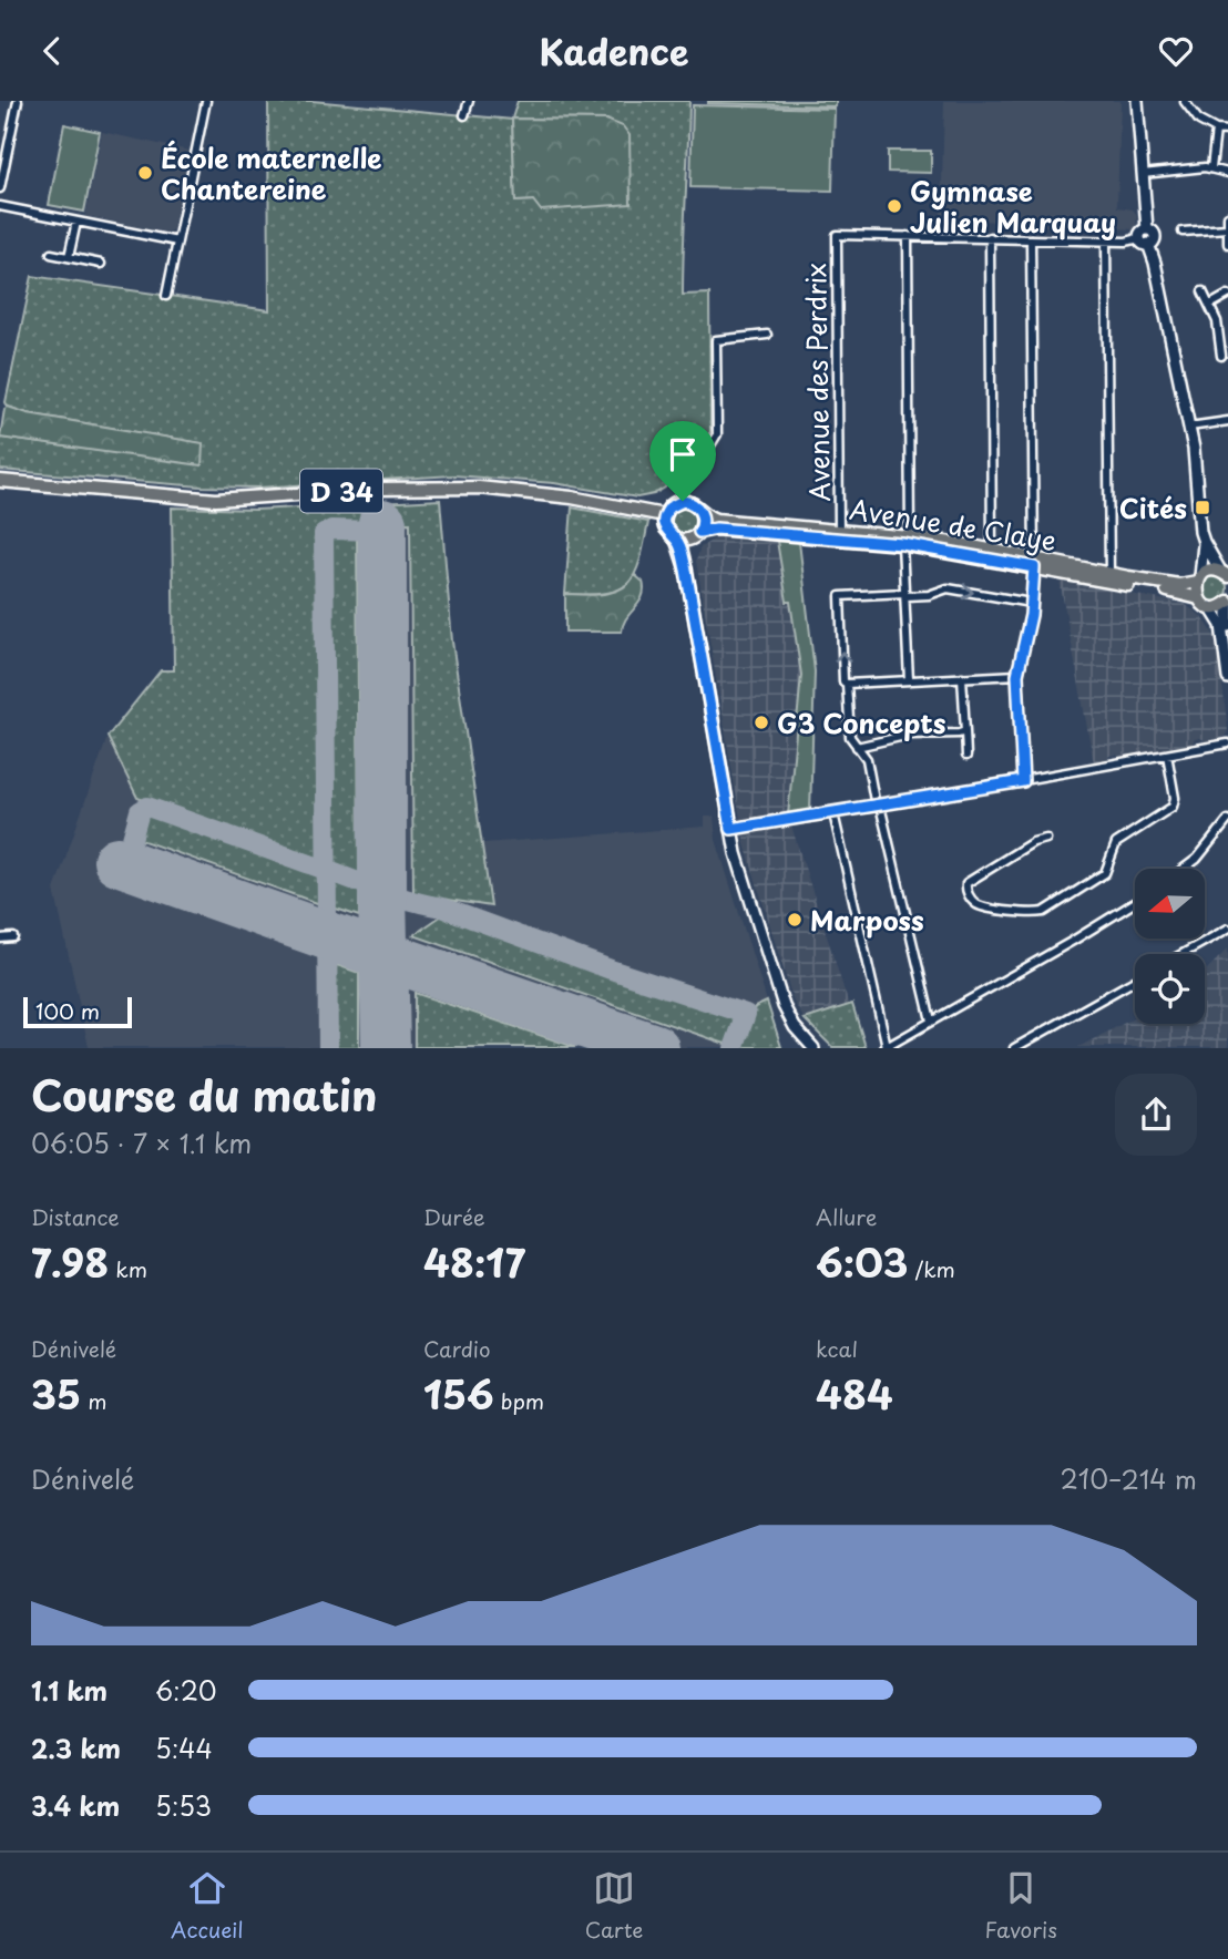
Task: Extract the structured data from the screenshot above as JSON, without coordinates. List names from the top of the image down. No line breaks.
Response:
{"streets":{"main road":["D 34","Avenue de Claye"],"street":["Avenue des Perdrix"]},"crossings":[["Avenue des Perdrix","Avenue de Claye"],["D 34","Avenue de Claye"]],"places":{"other":["École maternelle Chantereine","Gymnase Julien Marquay","G3 Concepts","Marposs"],"transit":["Cités"]},"scale_bar":"100 m","north":"left","page":{"header":"Kadence","scale":"100 m","heading":["Course du matin","06:05 · 7 × 1.1 km"],"stats":[["Distance","7.98 km"],["Durée","48:17"],["Allure","6:03 /km"],["Dénivelé","35 m"],["Cardio","156 bpm"],["kcal","484"]],"chart":["Dénivelé","210–214 m"],"list":[{"name":"1.1 km","note":"6:20"},{"name":"2.3 km","note":"5:44"},{"name":"3.4 km","note":"5:53"}],"tabs":["Accueil","Carte","Favoris"]}}
